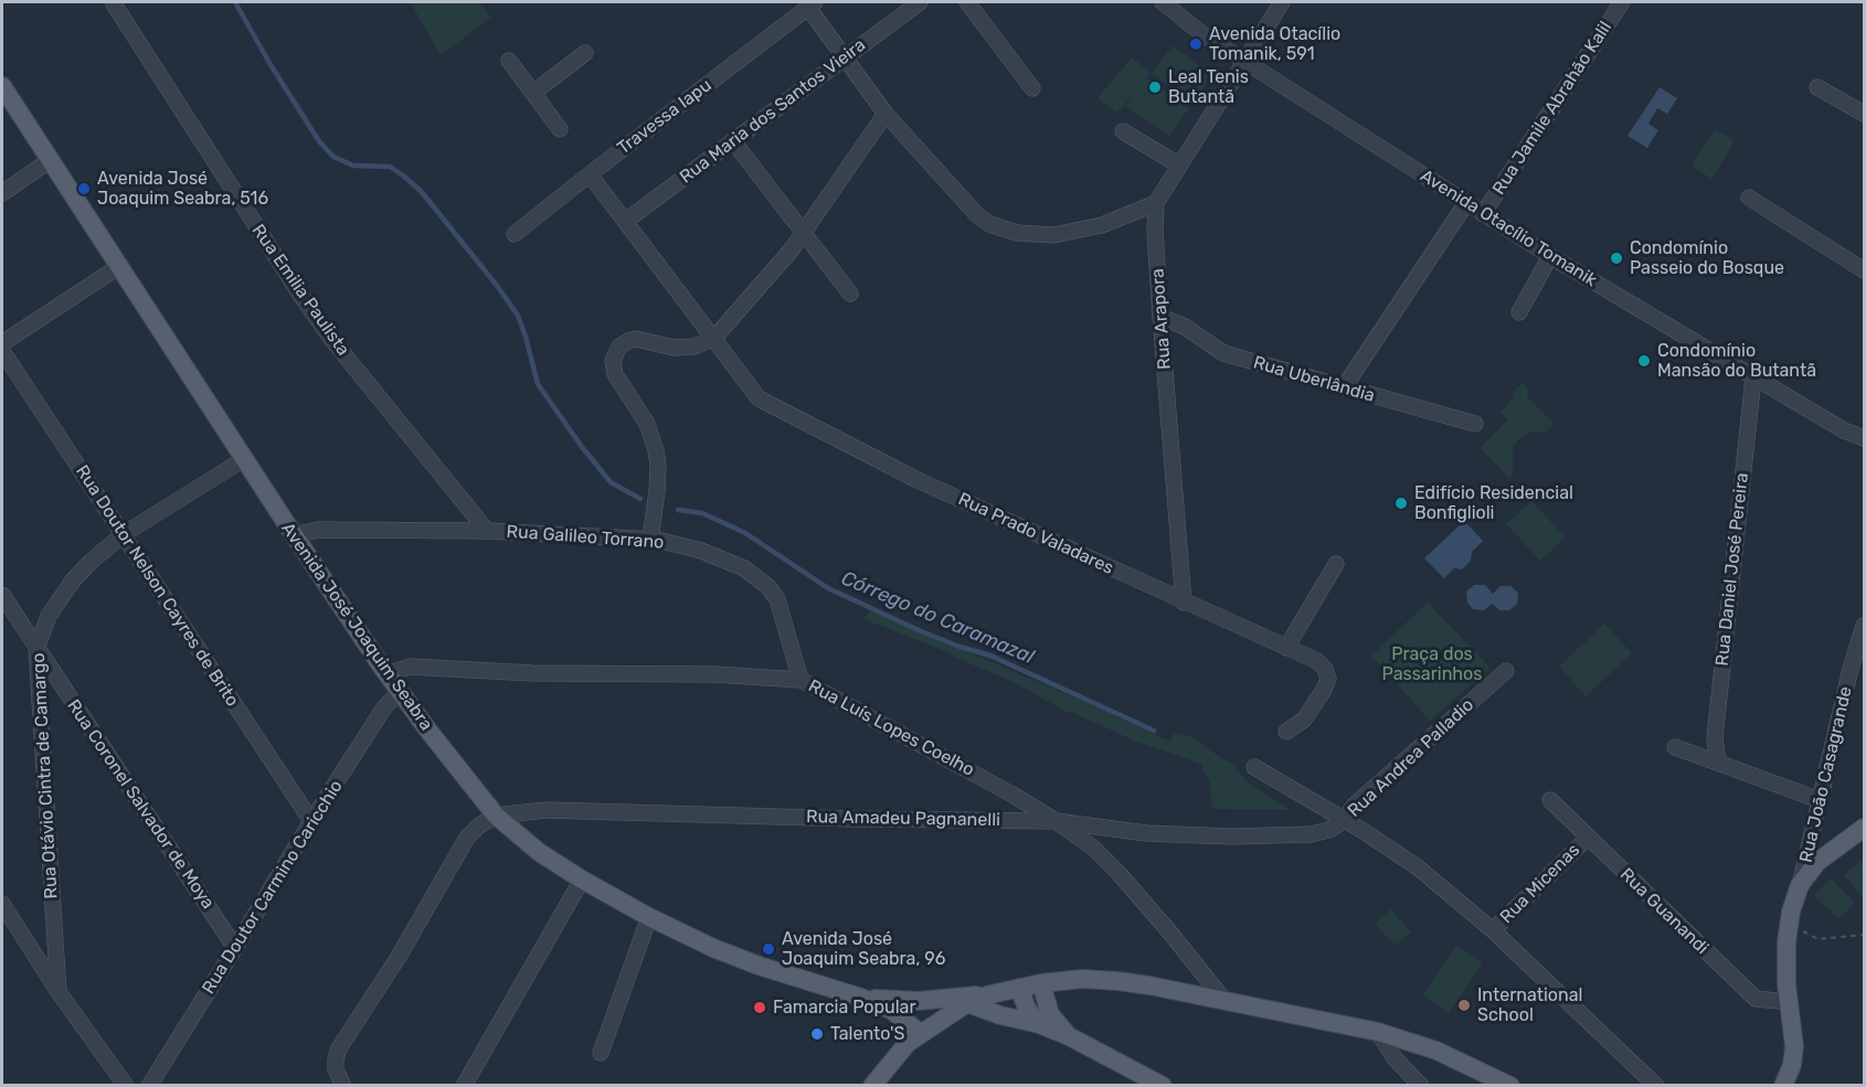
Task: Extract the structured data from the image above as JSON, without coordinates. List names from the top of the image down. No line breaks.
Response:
{"streets":{"main road":["Avenida José Joaquim Seabra"],"street":["Rua Jamile Abrahão Kalil","Rua Maria dos Santos Vieira","Travessa Iapu","Avenida Otacílio Tomanik","Rua Emilia Paulista","Rua Arapora","Rua Uberlândia","Rua Prado Valadares","Rua Galileo Torrano","Rua Daniel José Pereira","Rua Doutor Nelson Cayres de Brito","Rua Luís Lopes Coelho","Rua Andrea Palladio","Rua João Casagrande","Rua Otávio Cintra de Camargo","Rua Coronel Salvador de Moya","Rua Amadeu Pagnanelli","Rua Micenas","Rua Doutor Carmino Caricchio","Rua Guanandi"]},"crossings":[["Rua Jamile Abrahão Kalil","Avenida Otacílio Tomanik"],["Avenida Otacílio Tomanik","Rua Arapora"],["Avenida Otacílio Tomanik","Rua Daniel José Pereira"],["Rua Emilia Paulista","Rua Galileo Torrano"],["Rua Arapora","Rua Uberlândia"],["Rua Arapora","Rua Prado Valadares"],["Rua Galileo Torrano","Avenida José Joaquim Seabra"],["Rua Galileo Torrano","Rua Luís Lopes Coelho"],["Rua Doutor Nelson Cayres de Brito","Rua Otávio Cintra de Camargo"],["Rua Doutor Nelson Cayres de Brito","Rua Doutor Carmino Caricchio"],["Avenida José Joaquim Seabra","Rua Luís Lopes Coelho"],["Avenida José Joaquim Seabra","Rua Otávio Cintra de Camargo"],["Avenida José Joaquim Seabra","Rua Amadeu Pagnanelli"],["Avenida José Joaquim Seabra","Rua Doutor Carmino Caricchio"],["Rua Luís Lopes Coelho","Rua Amadeu Pagnanelli"],["Rua Andrea Palladio","Rua Amadeu Pagnanelli"],["Rua Otávio Cintra de Camargo","Rua Coronel Salvador de Moya"],["Rua Coronel Salvador de Moya","Rua Doutor Carmino Caricchio"],["Rua Micenas","Rua Guanandi"]],"water":["Córrego do Caramazal"],"parks":["Praça dos Passarinhos"],"places":["Avenida Otacílio Tomanik, 591","Leal Tenis Butantã","Avenida José Joaquim Seabra, 516","Condomínio Passeio do Bosque","Condomínio Mansão do Butantã","Edifício Residencial Bonfiglioli","Avenida José Joaquim Seabra, 96","International School","Famarcia Popular","Talento'S"]}
